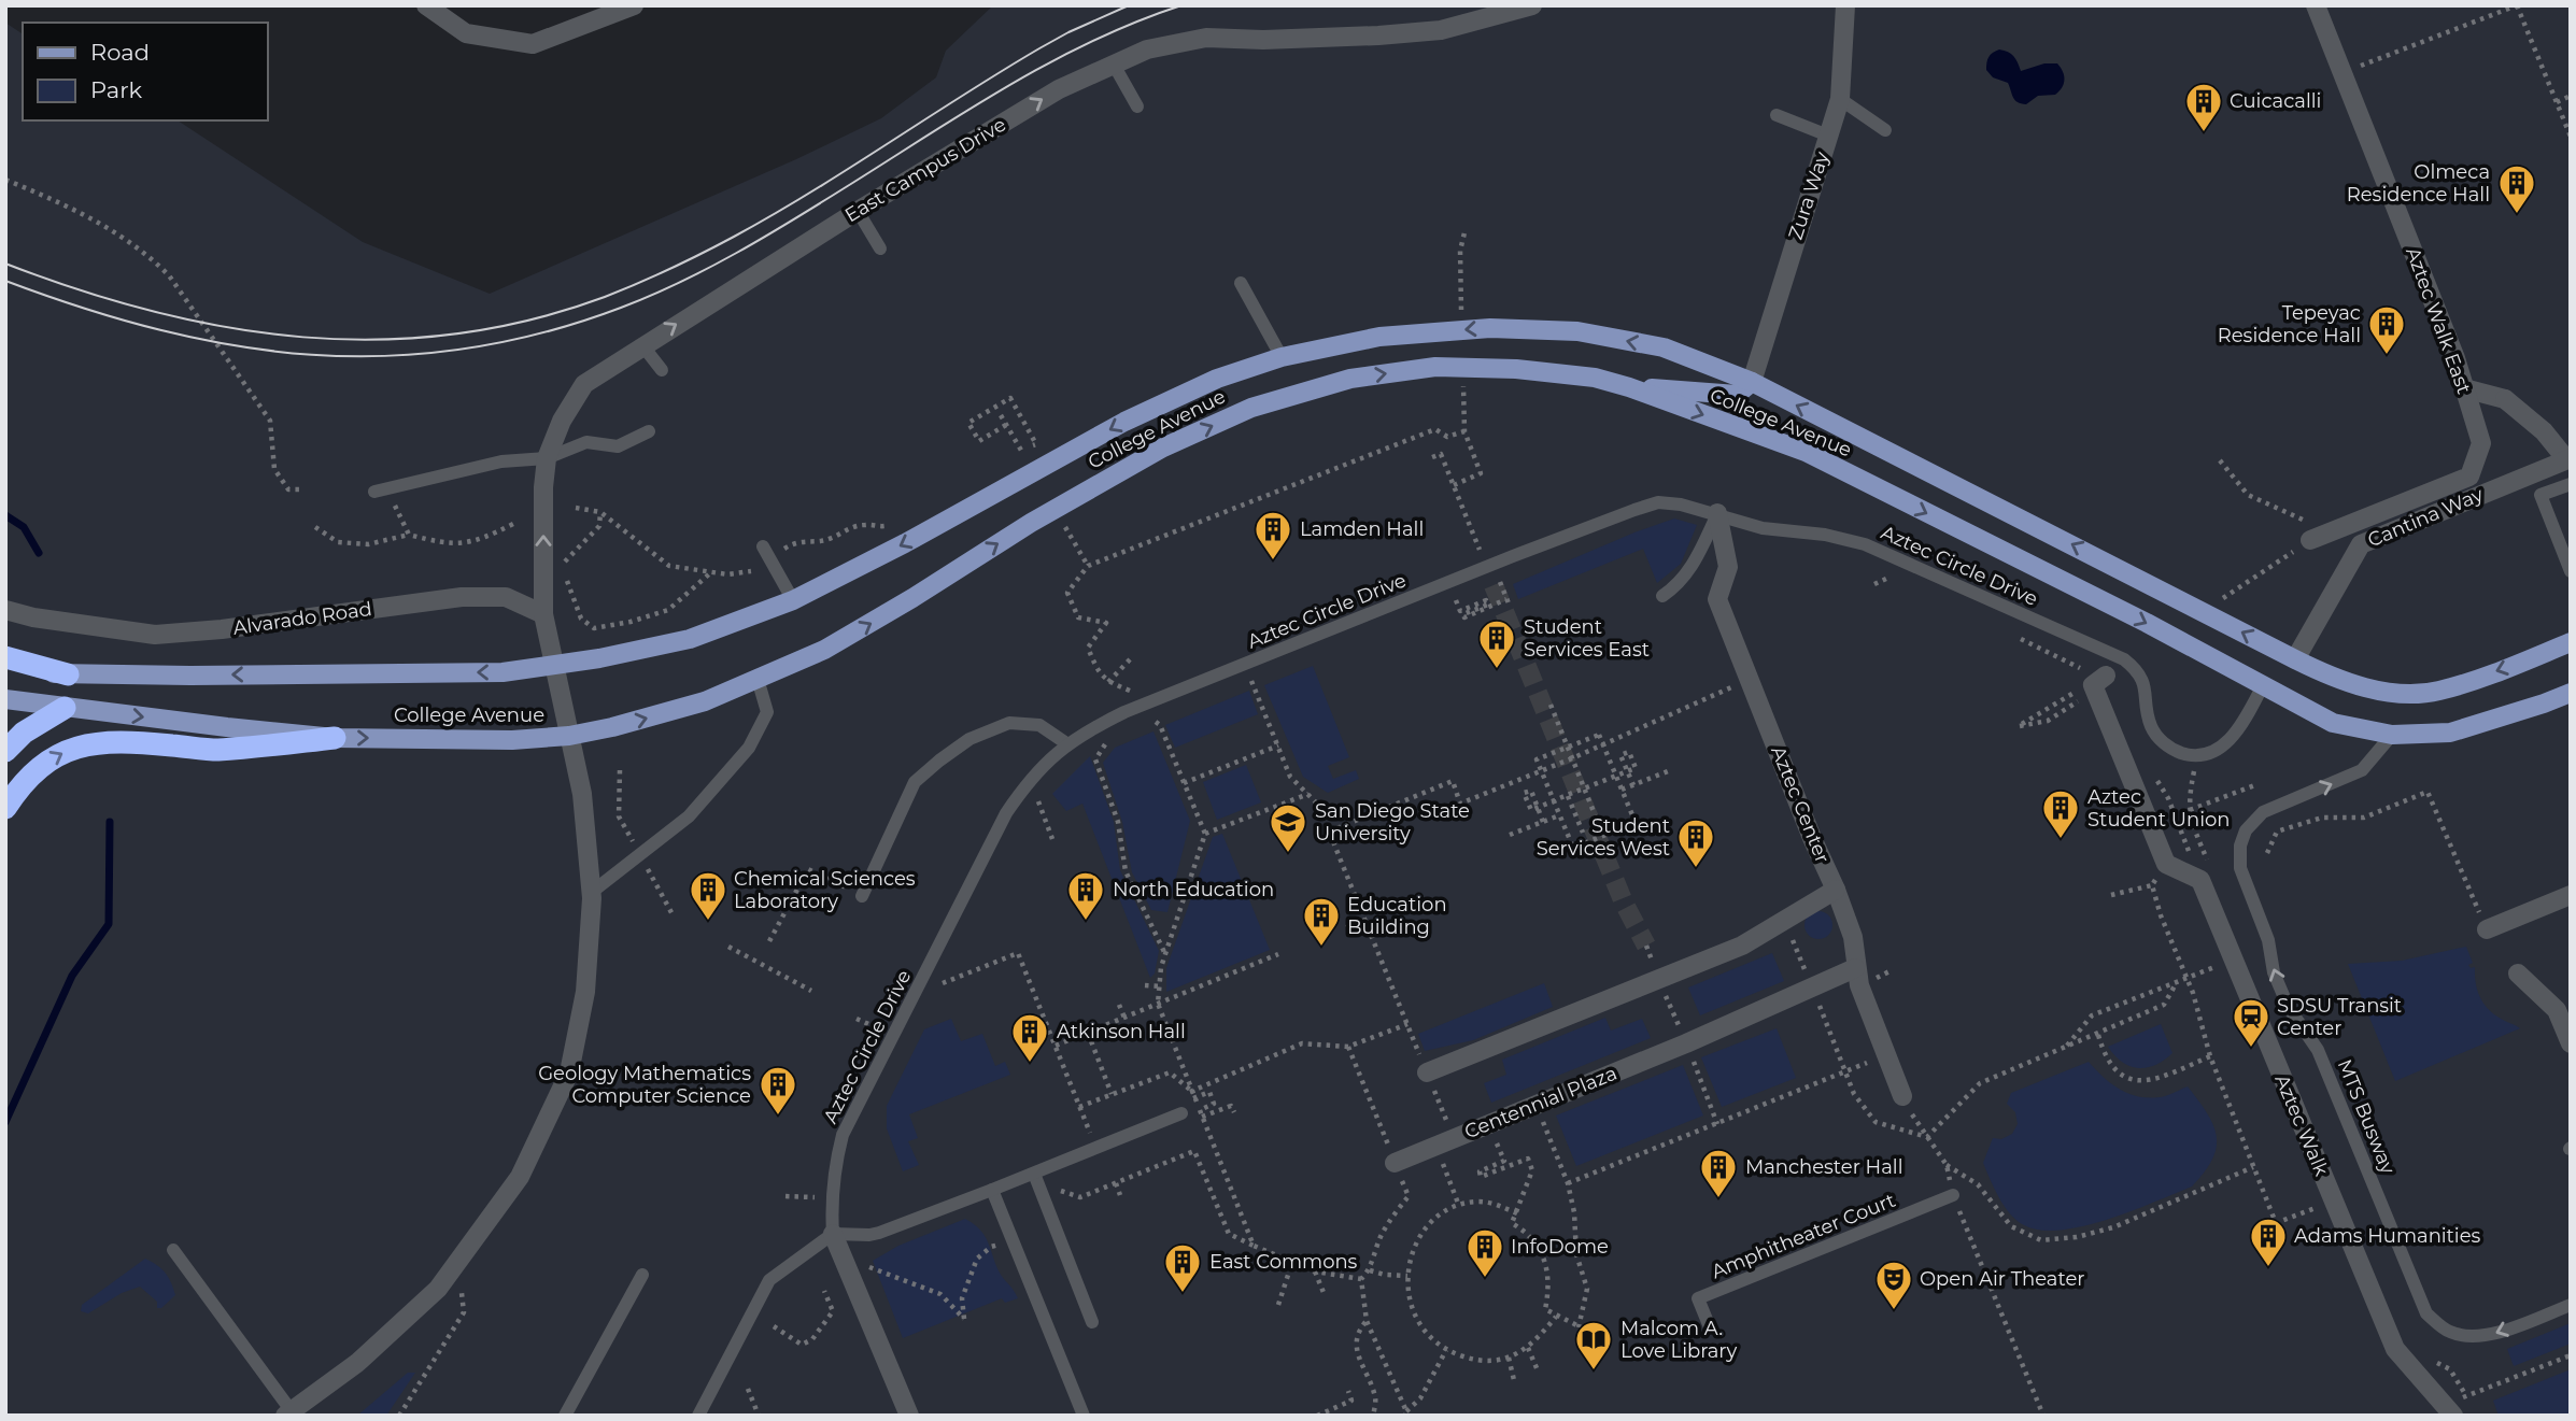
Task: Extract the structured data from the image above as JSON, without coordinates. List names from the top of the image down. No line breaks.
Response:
{"streets":{"main road":["College Avenue"],"street":["East Campus Drive","Zura Way","Aztec Walk East","Cantina Way","Alvarado Road","Aztec Center","Centennial Plaza","Aztec Walk"],"lane":["Aztec Circle Drive","MTS Busway","Amphitheater Court"]},"crossings":[["East Campus Drive","Alvarado Road"],["Zura Way","College Avenue"],["College Avenue","Cantina Way"],["College Avenue","Aztec Circle Drive"],["College Avenue","MTS Busway"],["Aztec Circle Drive","Aztec Center"],["Aztec Center","Centennial Plaza"]],"one_way":["East Campus Drive"],"places":{"building":["Cuicacalli","Olmeca Residence Hall","Tepeyac Residence Hall","Lamden Hall","Student Services East","Aztec Student Union","Student Services West","Chemical Sciences Laboratory","North Education","Education Building","Atkinson Hall","Geology Mathematics Computer Science","Manchester Hall","Adams Humanities","InfoDome","East Commons"],"school or university":["San Diego State University"],"station":["SDSU Transit Center"],"theatre":["Open Air Theater"],"library":["Malcom A. Love Library"]},"legend":["Road","Park"]}
